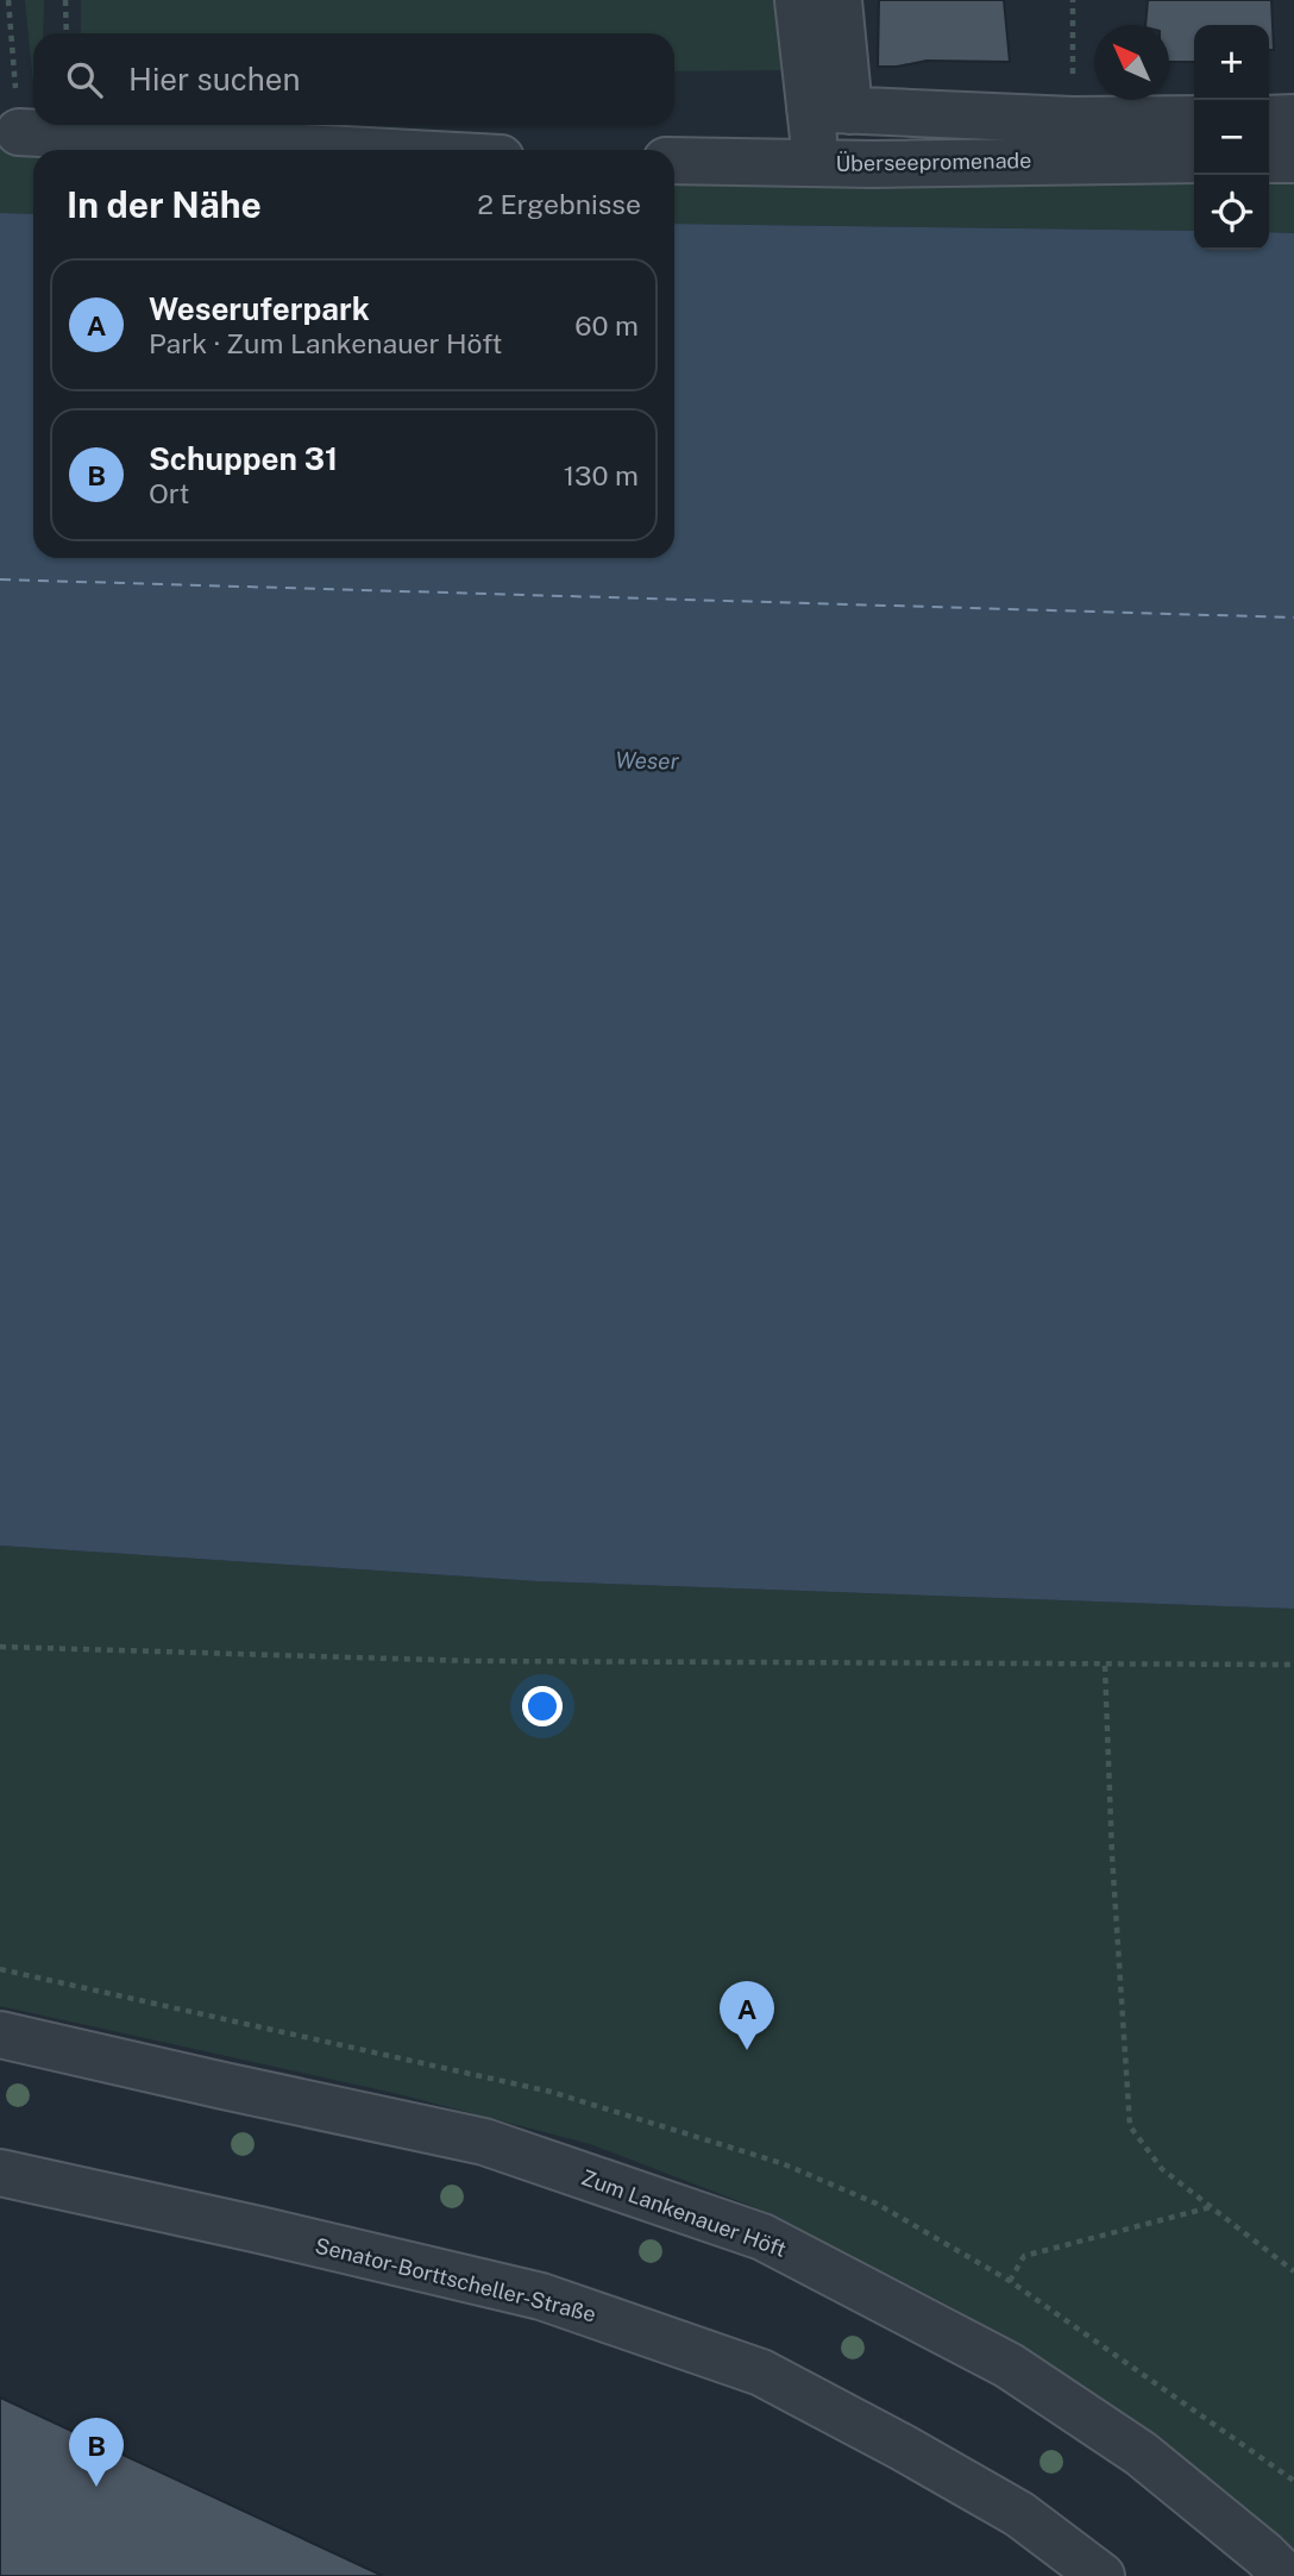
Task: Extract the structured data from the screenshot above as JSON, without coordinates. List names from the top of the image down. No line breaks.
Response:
{"streets":{"street":["Überseepromenade","Zum Lankenauer Höft","Senator-Borttscheller-Straße"]},"water":["Weser"],"north":"top left","page":{"map_buttons":["+","−"],"search":"Hier suchen","heading":["In der Nähe","2 Ergebnisse"],"list":[{"mark":"A","name":"Weseruferpark","note":"Park · Zum Lankenauer Höft","value":"60 m"},{"mark":"B","name":"Schuppen 31","note":"Ort","value":"130 m"}],"pins":["A","B"]}}
